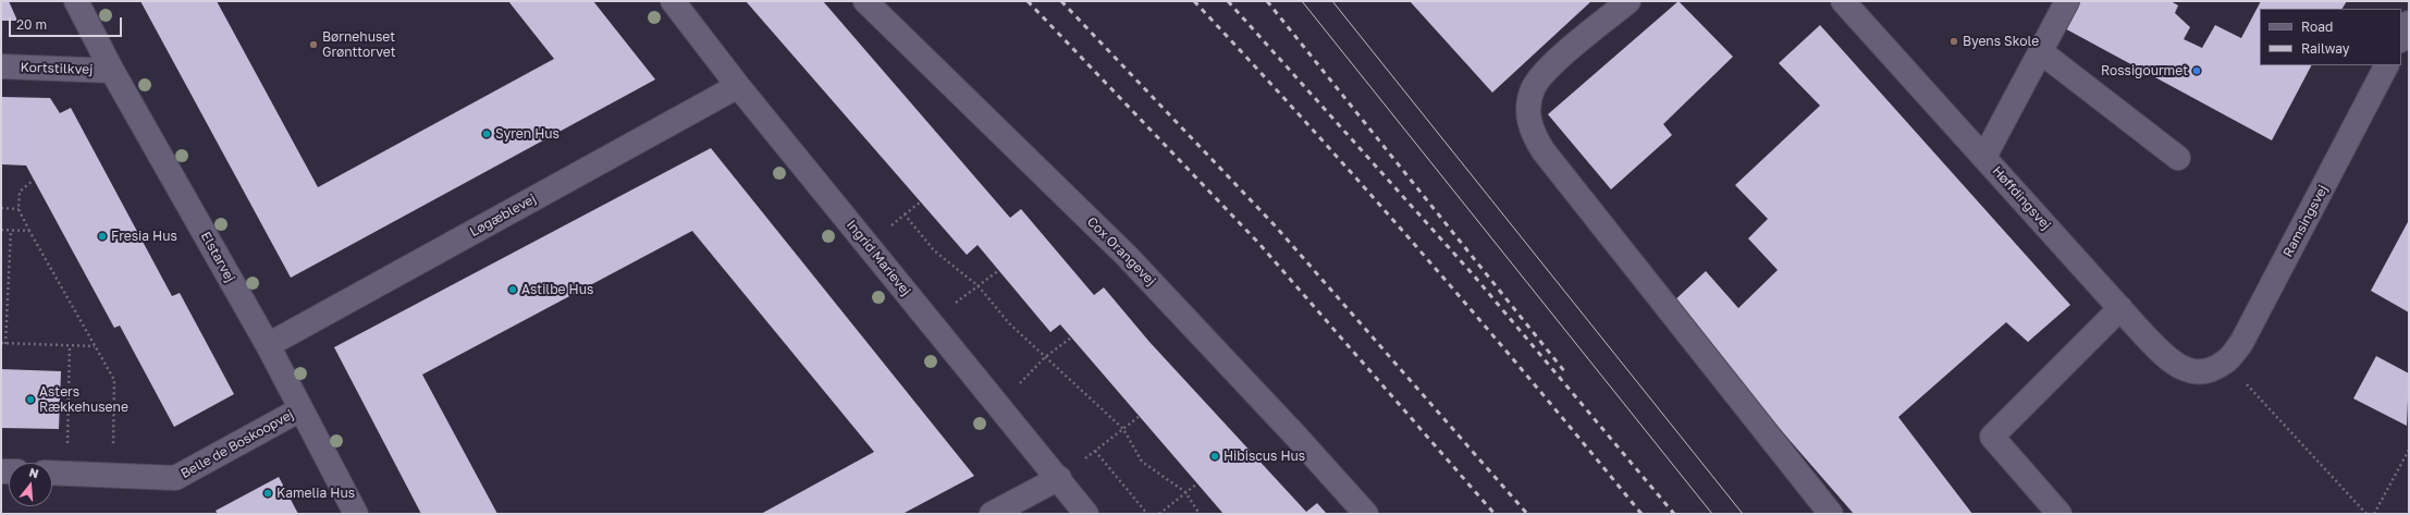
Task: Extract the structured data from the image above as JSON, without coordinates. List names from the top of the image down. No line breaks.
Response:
{"streets":{"street":["Kortstilkvej","Høffdingsvej","Løgæblevej","Ramsingsvej","Cox Orangevej","Elstarvej","Ingrid Marievej","Belle de Boskoopvej"]},"crossings":[["Kortstilkvej","Elstarvej"],["Høffdingsvej","Ramsingsvej"],["Løgæblevej","Elstarvej"],["Løgæblevej","Ingrid Marievej"],["Elstarvej","Belle de Boskoopvej"]],"places":["Byens Skole","Børnehuset Grønttorvet","Rossigourmet","Syren Hus","Fresia Hus","Astilbe Hus","Asters Rækkehusene","Hibiscus Hus","Kamelia Hus"],"legend":["Road","Railway"],"scale_bar":"20 m","north":"top"}
